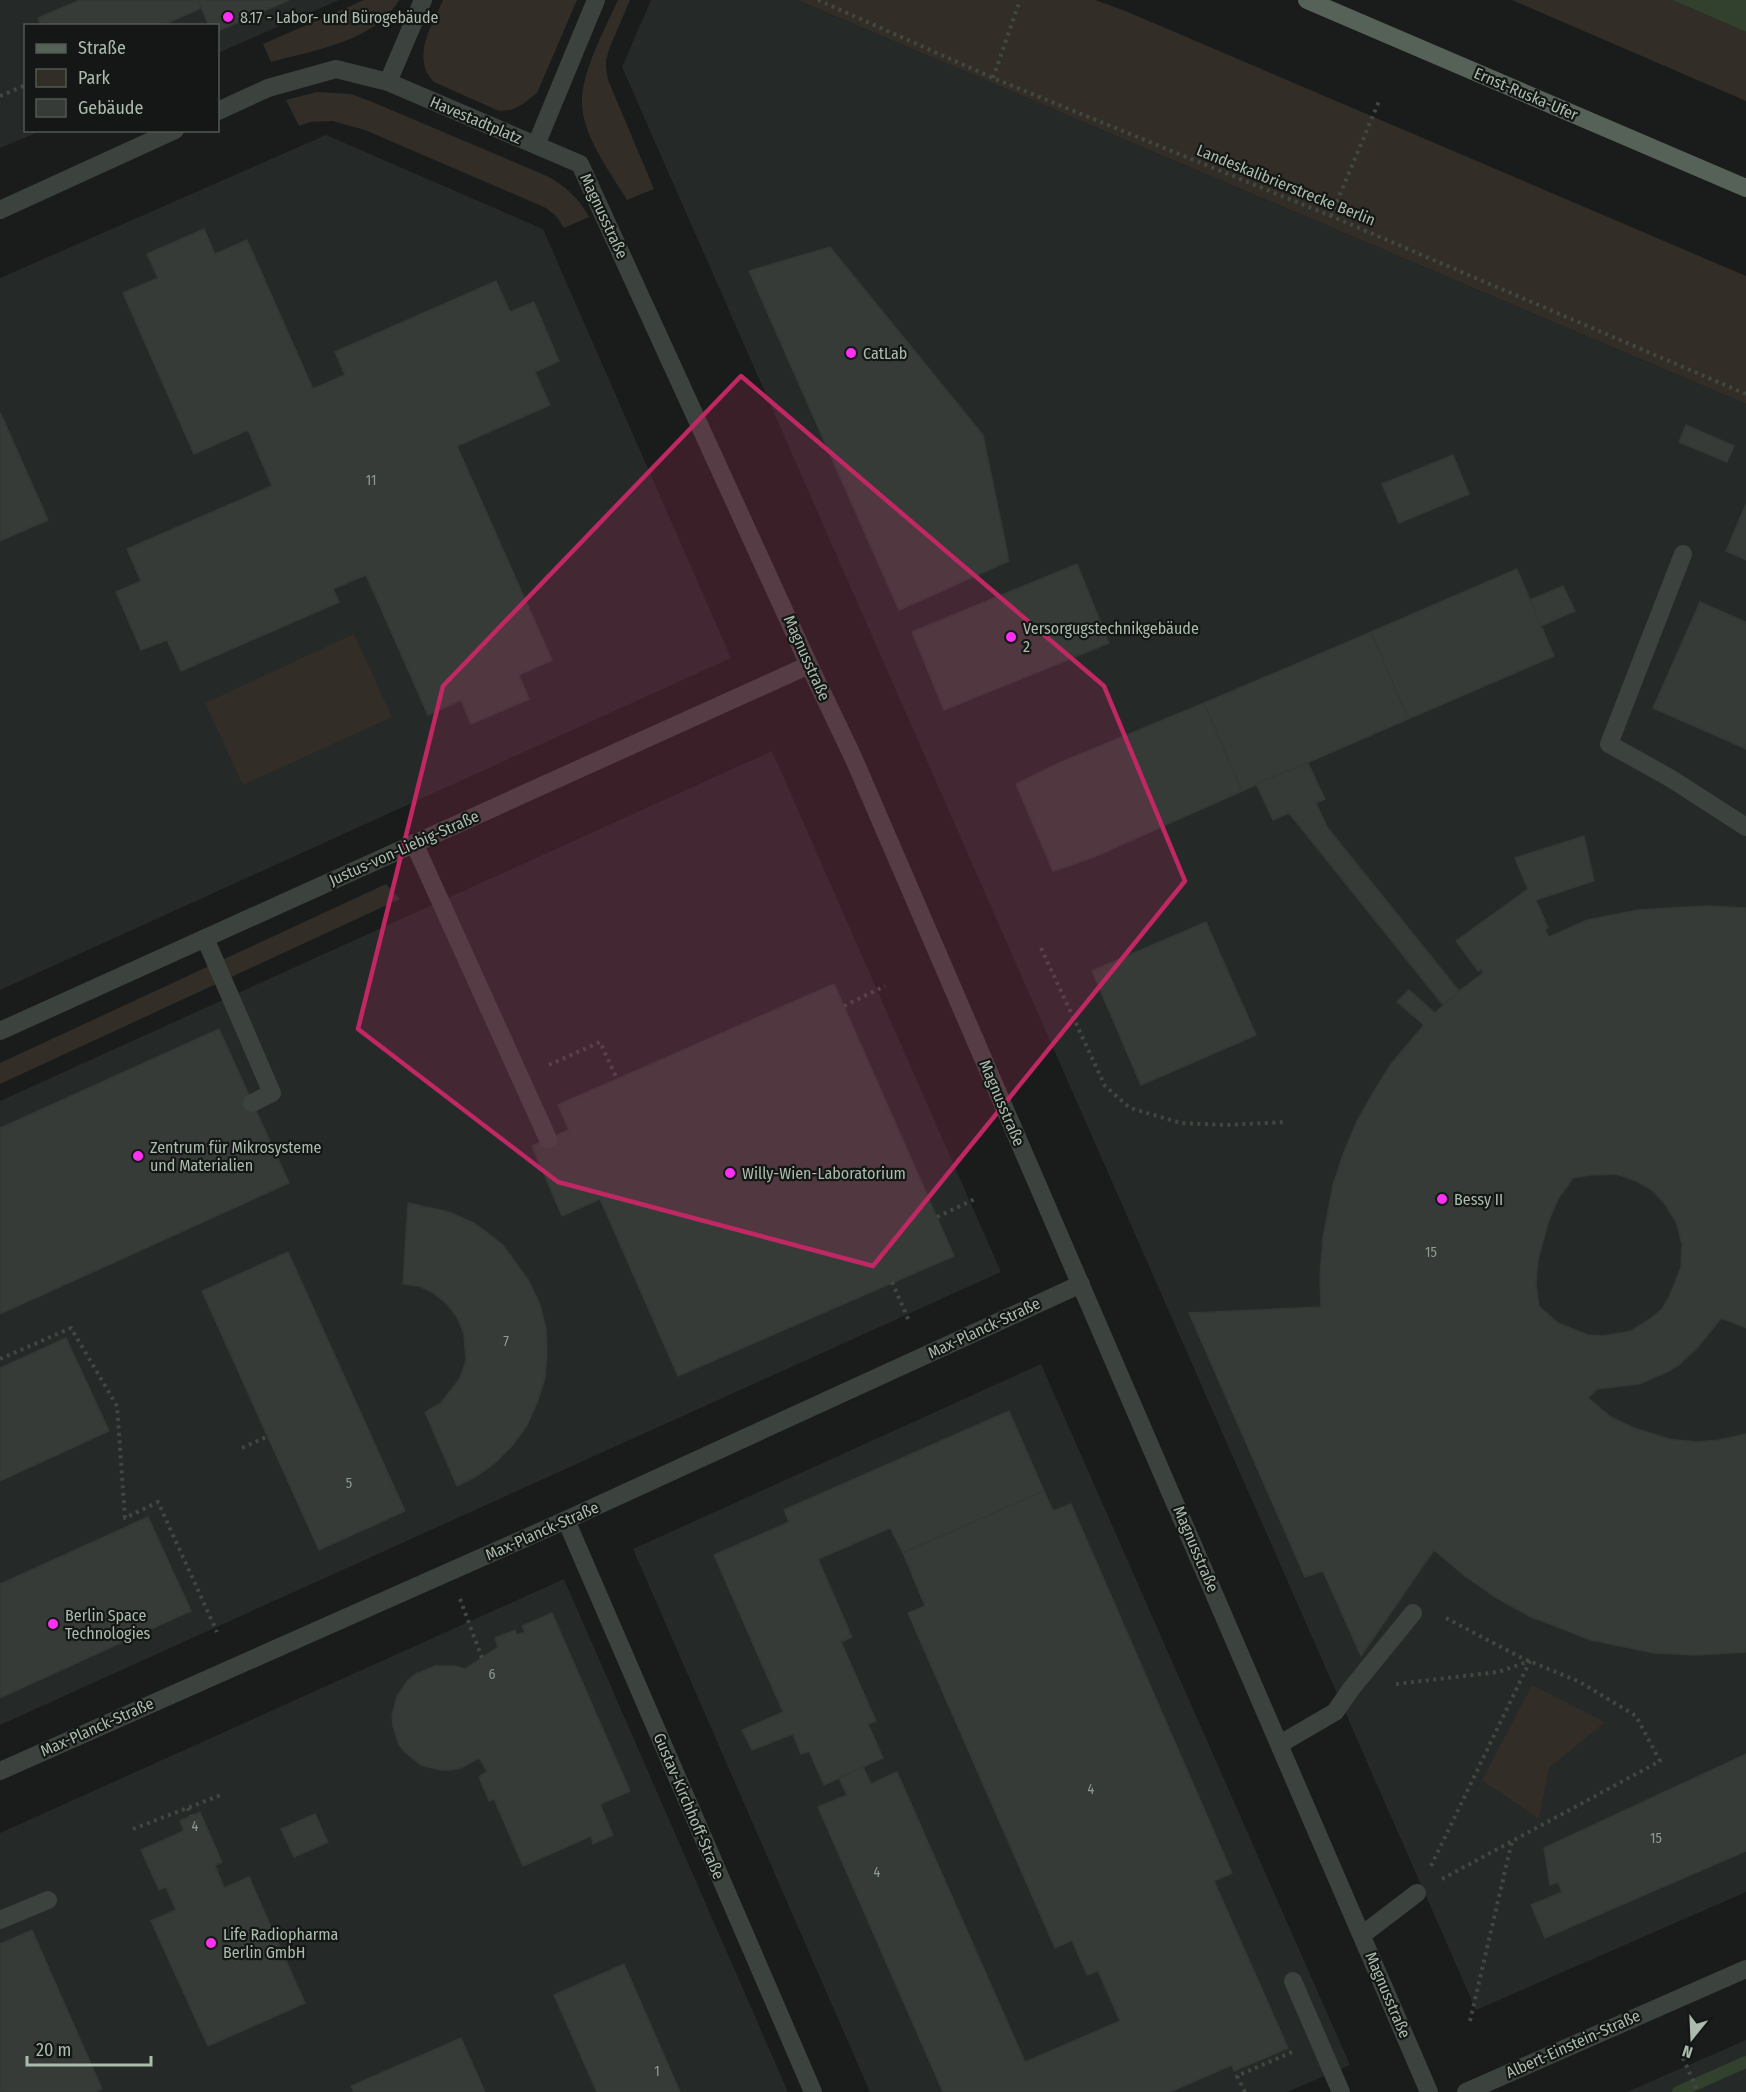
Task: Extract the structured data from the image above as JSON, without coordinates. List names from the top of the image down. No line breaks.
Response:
{"streets":{"main road":["Ernst-Ruska-Ufer"],"street":["Havestadtplatz","Magnusstraße","Justus-von-Liebig-Straße","Max-Planck-Straße","Gustav-Kirchhoff-Straße","Albert-Einstein-Straße"],"path":["Landeskalibrierstrecke Berlin"]},"crossings":[["Havestadtplatz","Magnusstraße"],["Magnusstraße","Justus-von-Liebig-Straße"],["Magnusstraße","Max-Planck-Straße"],["Max-Planck-Straße","Gustav-Kirchhoff-Straße"]],"places":["8.17 - Labor- und Bürogebäude","CatLab","Versorgugstechnikgebäude 2","Zentrum für Mikrosysteme und Materialien","Willy-Wien-Laboratorium","Bessy II","Berlin Space Technologies","Life Radiopharma Berlin GmbH"],"house_numbers":["11","15","7","5","6","4","4","15","4","1"],"legend":["Straße","Park","Gebäude"],"scale_bar":"20 m","north":"bottom"}
